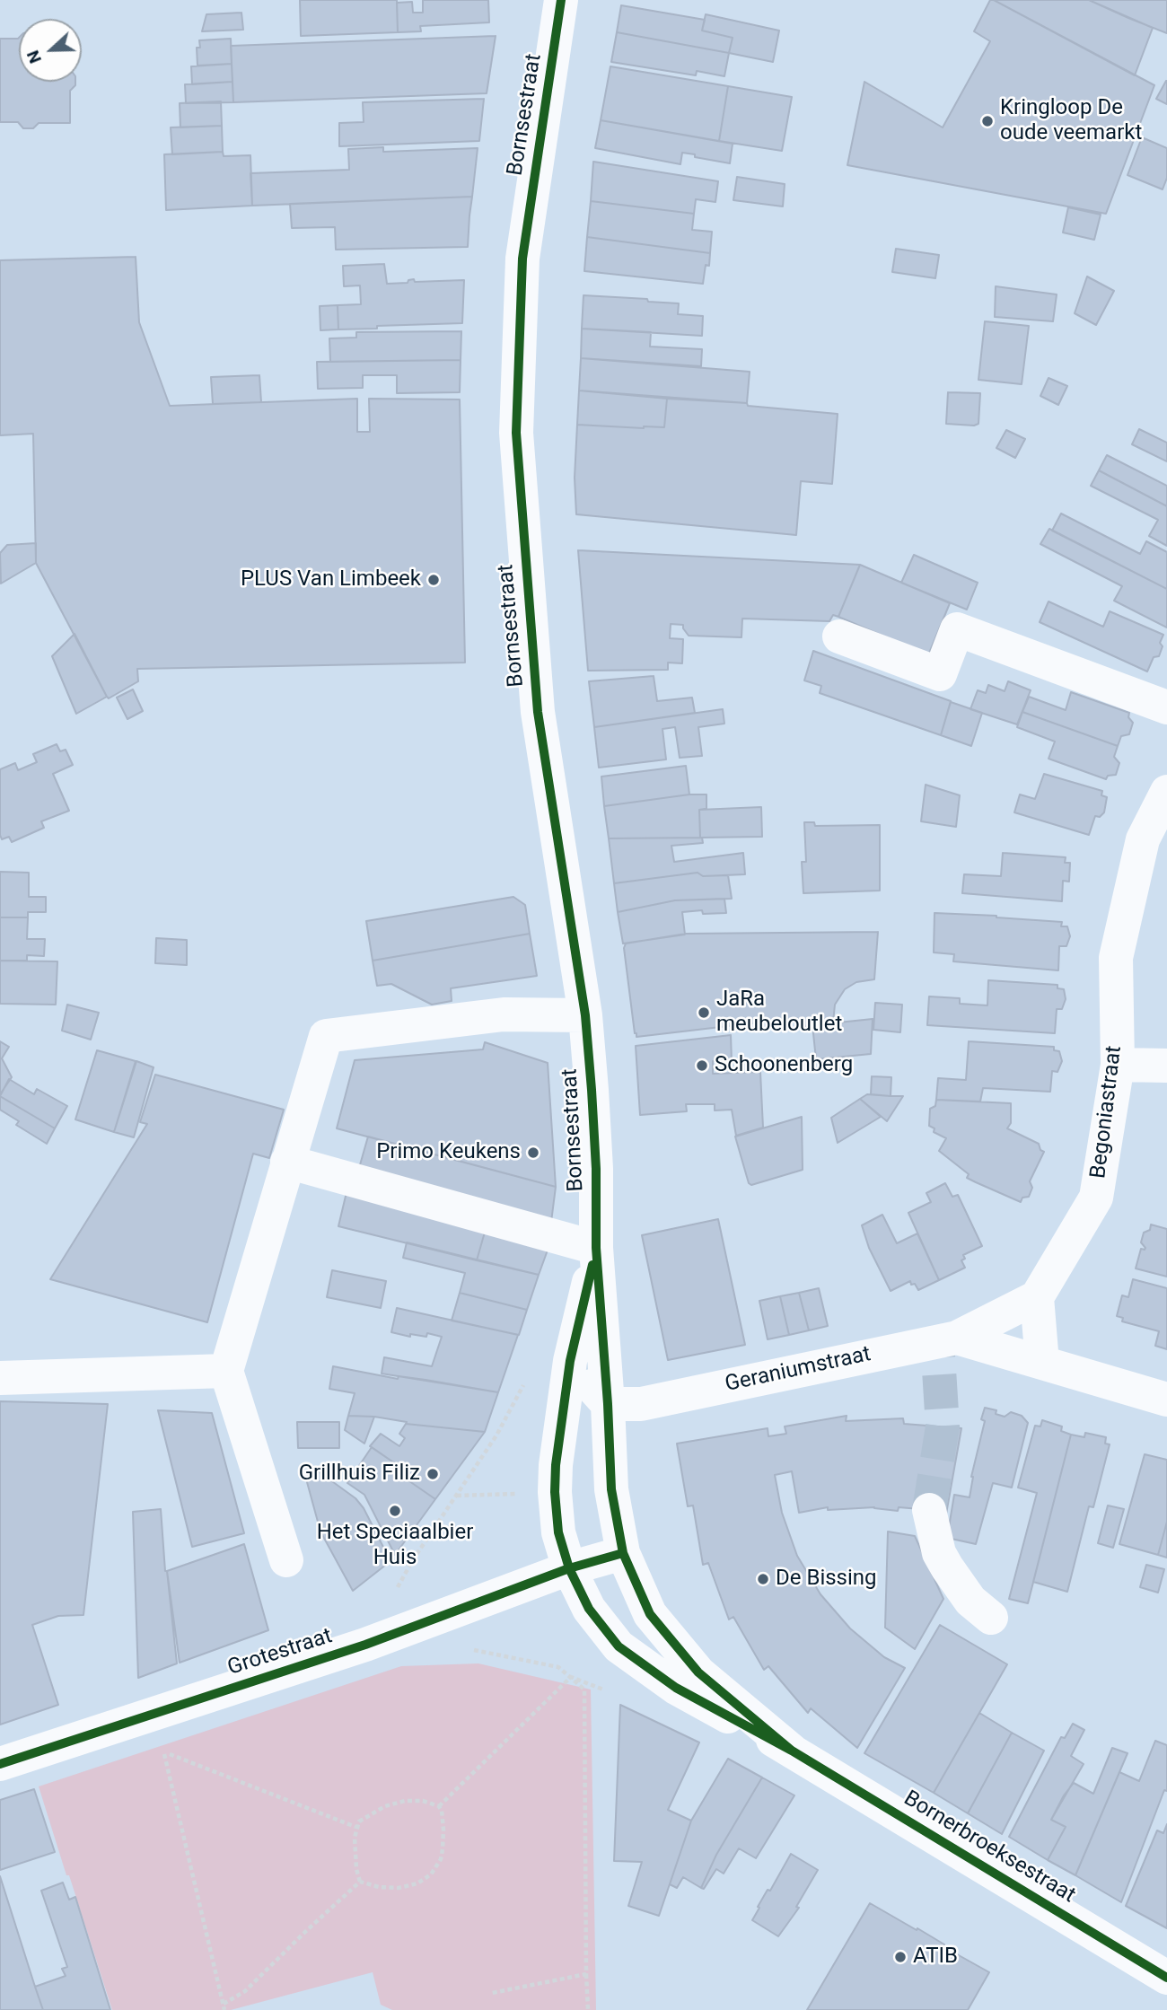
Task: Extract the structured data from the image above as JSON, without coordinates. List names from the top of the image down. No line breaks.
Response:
{"streets":{"street":["Bornsestraat","Begoniastraat","Geraniumstraat","Grotestraat","Bornerbroeksestraat"]},"crossings":[["Bornsestraat","Geraniumstraat"],["Bornsestraat","Grotestraat"],["Bornsestraat","Bornerbroeksestraat"],["Grotestraat","Bornerbroeksestraat"]],"places":["Kringloop De oude veemarkt","PLUS Van Limbeek","JaRa meubeloutlet","Schoonenberg","Primo Keukens","Grillhuis Filiz","Het Speciaalbier Huis","De Bissing","ATIB"],"north":"left"}
